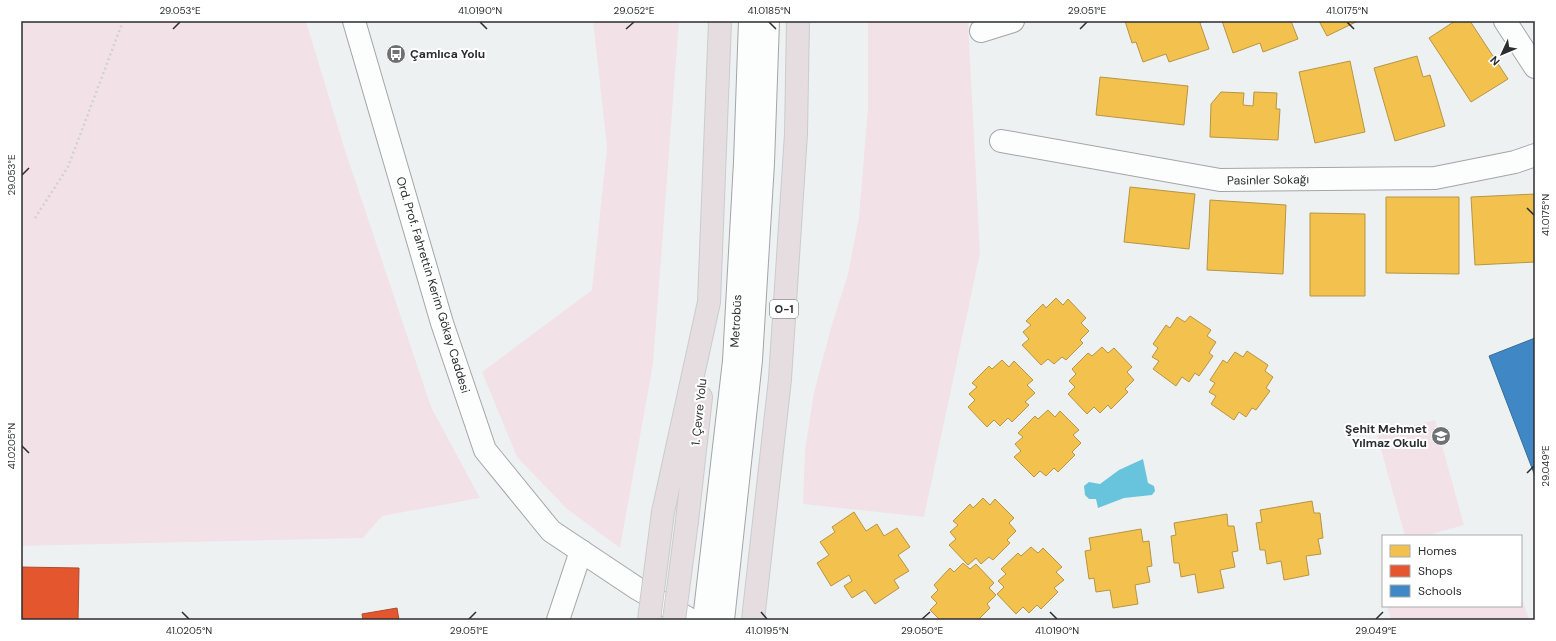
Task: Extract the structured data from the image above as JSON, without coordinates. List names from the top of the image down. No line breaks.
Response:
{"streets":{"highway":["O-1","1. Çevre Yolu"],"street":["Pasinler Sokağı","Ord. Prof. Fahrettin Kerim Gökay Caddesi","Metrobüs"]},"places":{"bus stop":["Çamlıca Yolu"],"school or university":["Şehit Mehmet Yılmaz Okulu"]},"legend":["Homes","Shops","Schools"],"north":"bottom left","coordinates":["29.053°E","41.0190°N","29.052°E","41.0185°N","29.051°E","41.0175°N","41.0205°N","29.049°E","41.0195°N","29.050°E"]}
